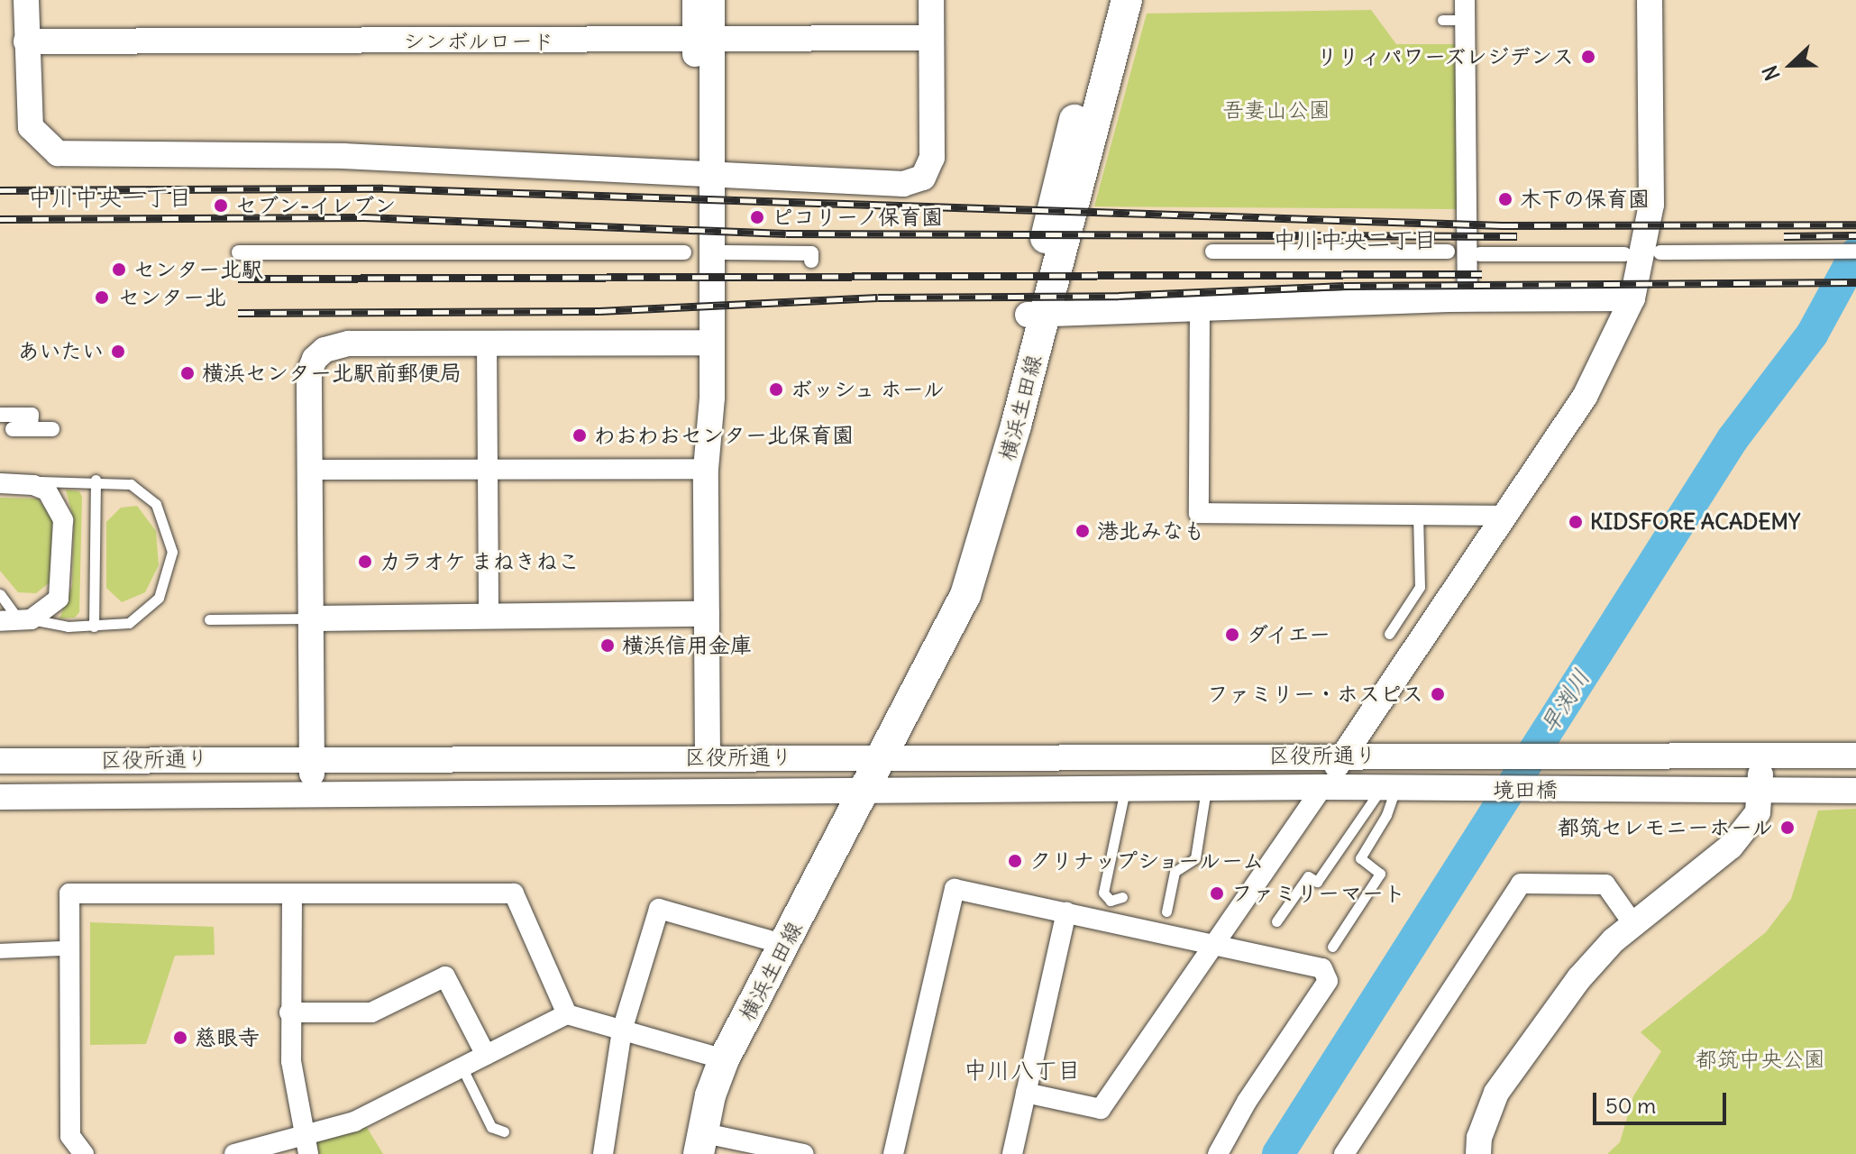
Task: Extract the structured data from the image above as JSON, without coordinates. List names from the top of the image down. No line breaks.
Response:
{"streets":{"main road":["横浜生田線"],"street":["シンボルロード","区役所通り","境田橋"]},"crossings":[["横浜生田線","区役所通り"],["区役所通り","境田橋"]],"districts":["中川中央一丁目","中川中央二丁目","中川八丁目"],"water":["早渕川"],"parks":["吾妻山公園","都筑中央公園"],"places":["リリィパワーズレジデンス","木下の保育園","セブン-イレブン","ピコリーノ保育園","センター北駅","センター北","あいたい","横浜センター北駅前郵便局","ボッシュ ホール","わおわおセンター北保育園","KIDSFORE ACADEMY","港北みなも","カラオケ まねきねこ","ダイエー","横浜信用金庫","ファミリー・ホスピス","都筑セレモニーホール","クリナップショールーム","ファミリーマート","慈眼寺"],"scale_bar":"50 m","north":"left"}
